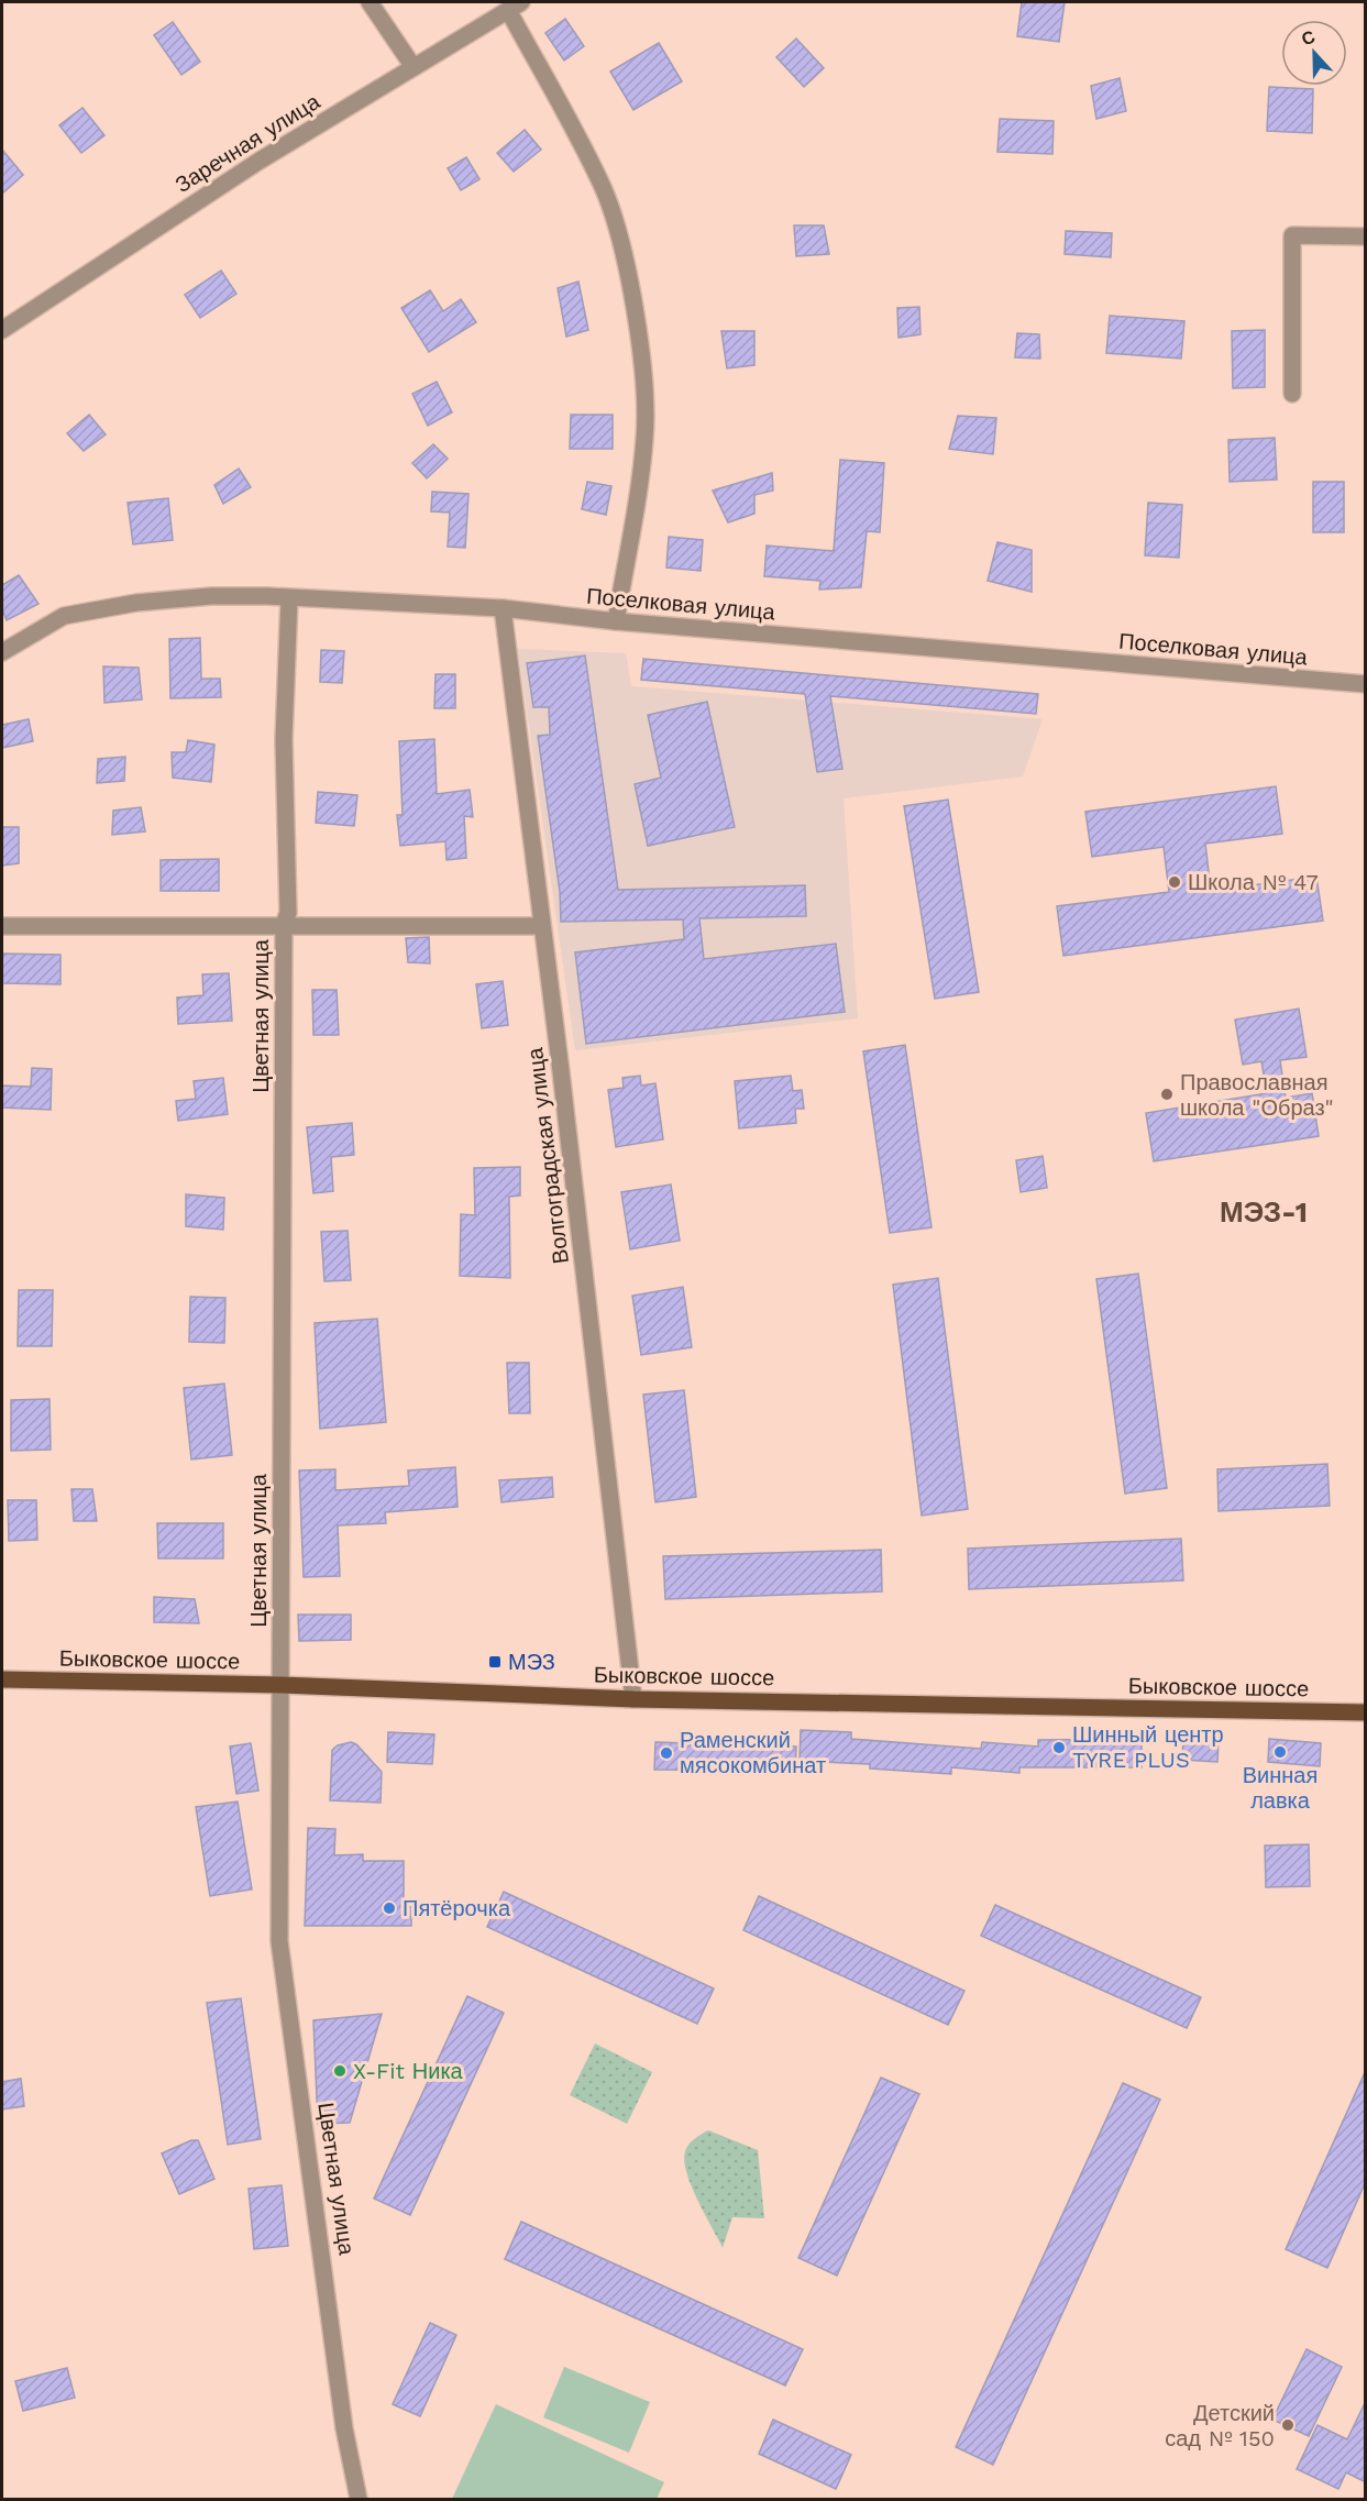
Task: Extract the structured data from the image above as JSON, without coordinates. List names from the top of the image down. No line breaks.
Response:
{"streets":{"main road":["Быковское шоссе"],"street":["Заречная улица","Поселковая улица","Цветная улица","Волгоградская улица"]},"crossings":[["Поселковая улица","Цветная улица"],["Поселковая улица","Волгоградская улица"],["Цветная улица","Быковское шоссе"],["Волгоградская улица","Быковское шоссе"]],"districts":["МЭЗ-1"],"places":{"other":["Школа № 47","Православная школа \"Образ\"","Шинный центр TYRE PLUS","Винная лавка","Раменский мясокомбинат","Пятёрочка","X-Fit Ника","Детский сад № 150"],"transit":["МЭЗ"]},"north":"top"}
